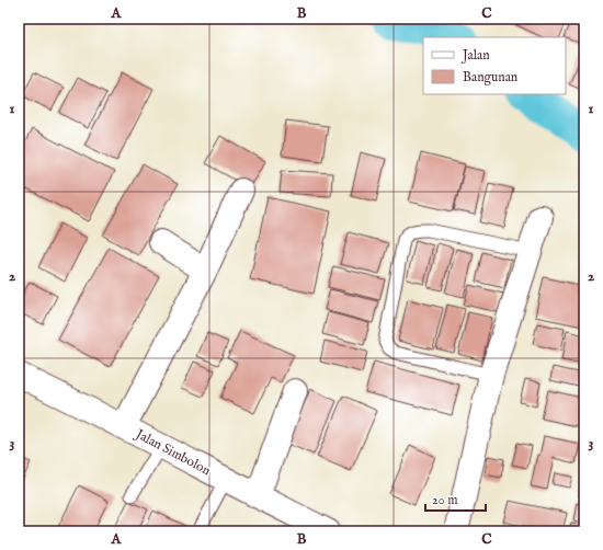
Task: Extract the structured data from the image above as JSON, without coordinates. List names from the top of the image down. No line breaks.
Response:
{"streets":{"street":["Jalan Simbolon"]},"legend":["Jalan","Bangunan"],"scale_bar":"20 m","grid":{"columns":["A","B","C"],"rows":["1","2","3"]}}
